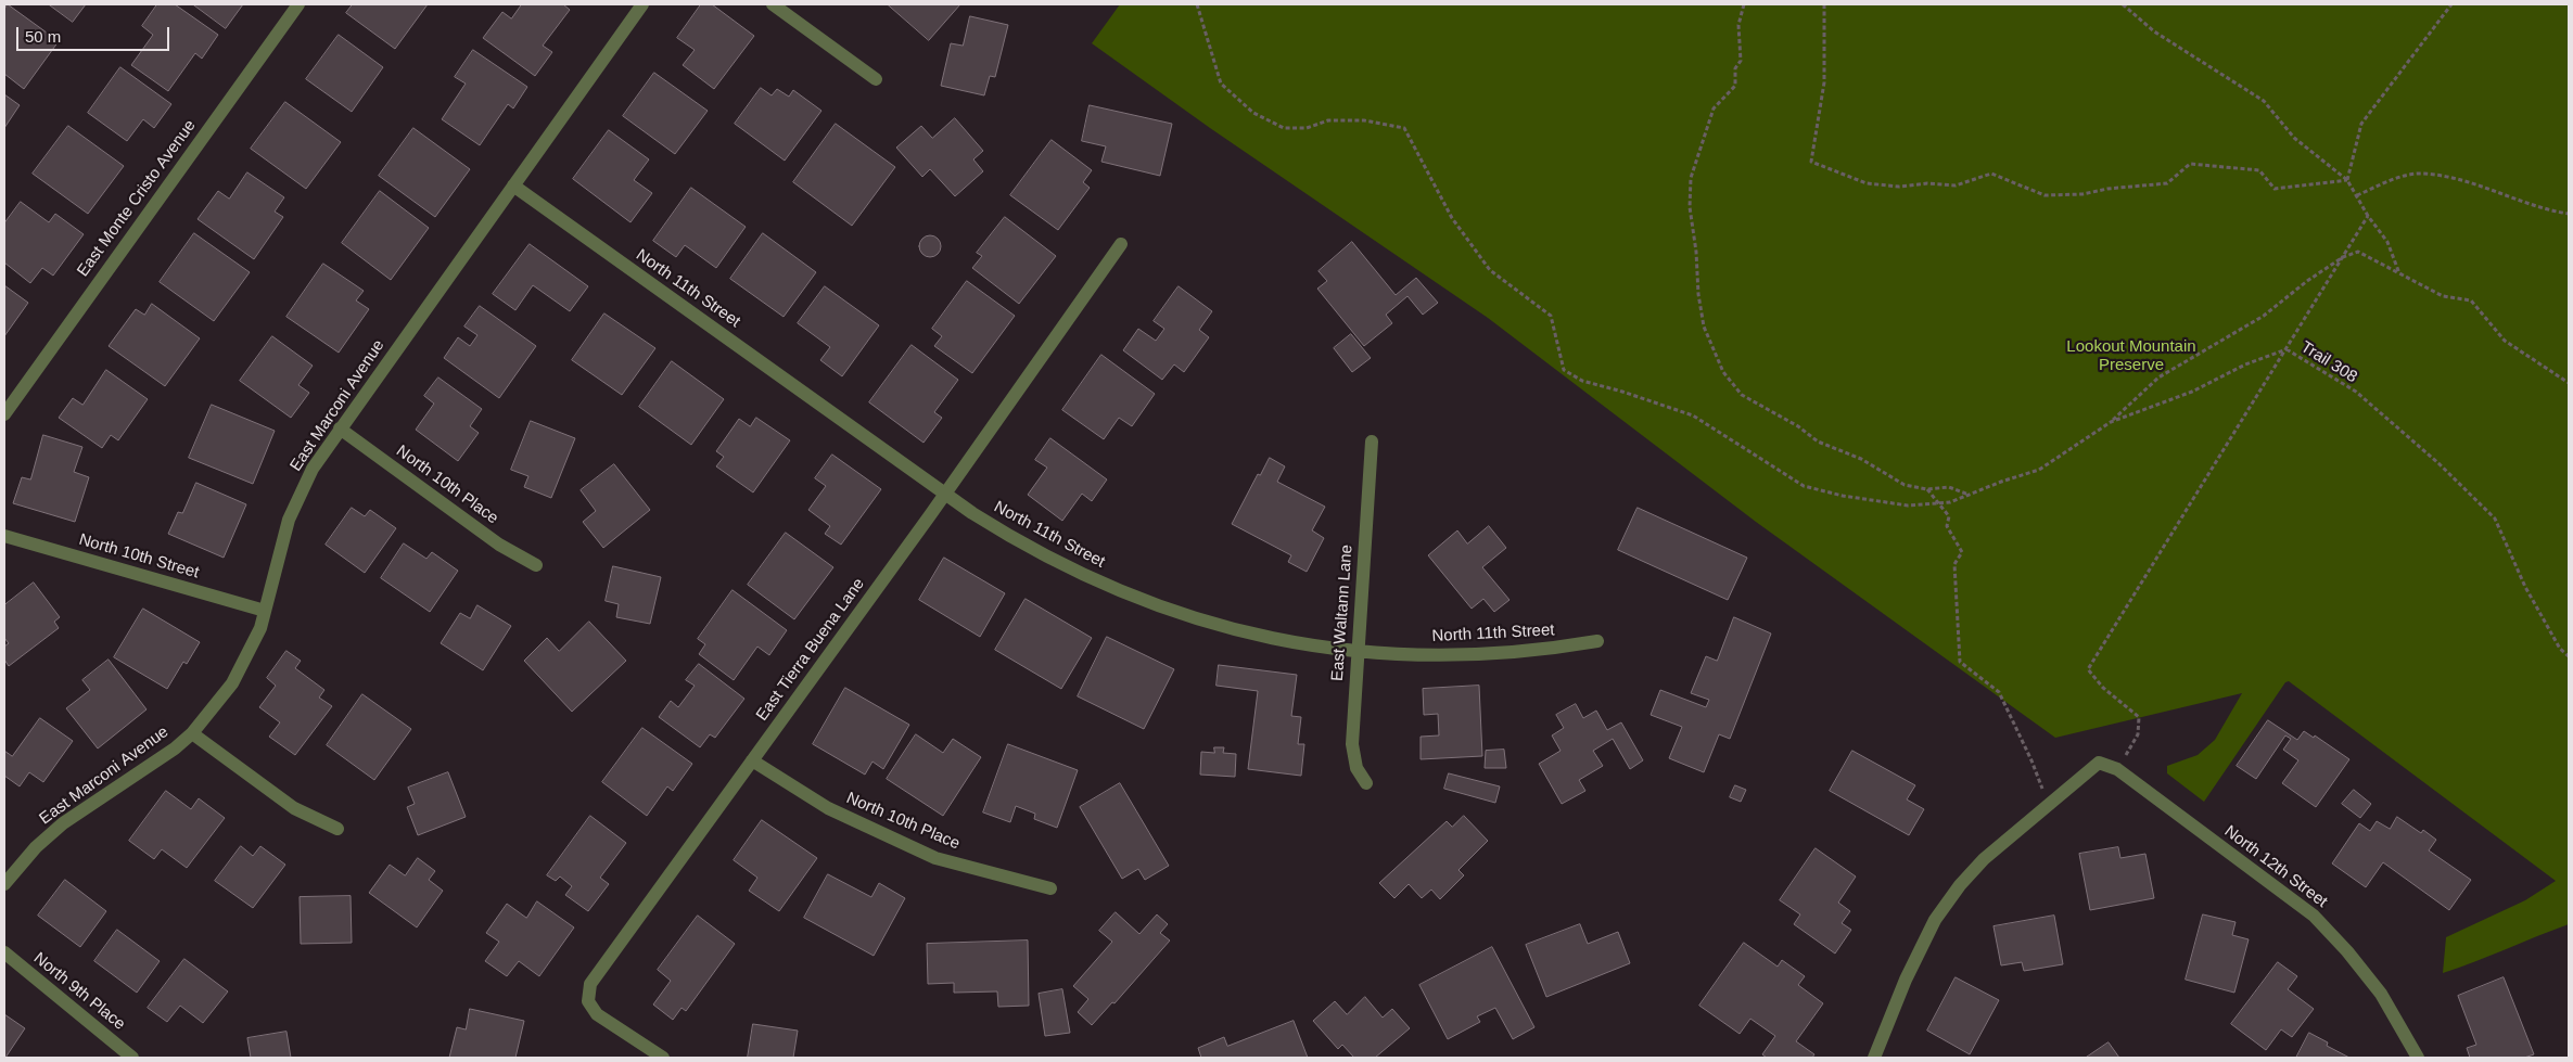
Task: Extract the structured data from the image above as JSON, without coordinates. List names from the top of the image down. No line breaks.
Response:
{"streets":{"street":["East Monte Cristo Avenue","North 11th Street","East Marconi Avenue","North 10th Place","North 10th Street","East Waltann Lane","East Tierra Buena Lane","North 12th Street","North 9th Place"],"path":["Trail 308"]},"crossings":[["North 11th Street","East Marconi Avenue"],["North 11th Street","East Waltann Lane"],["North 11th Street","East Tierra Buena Lane"],["East Marconi Avenue","North 10th Place"],["East Marconi Avenue","North 10th Street"],["North 10th Place","East Tierra Buena Lane"]],"parks":["Lookout Mountain Preserve"],"scale_bar":"50 m"}
